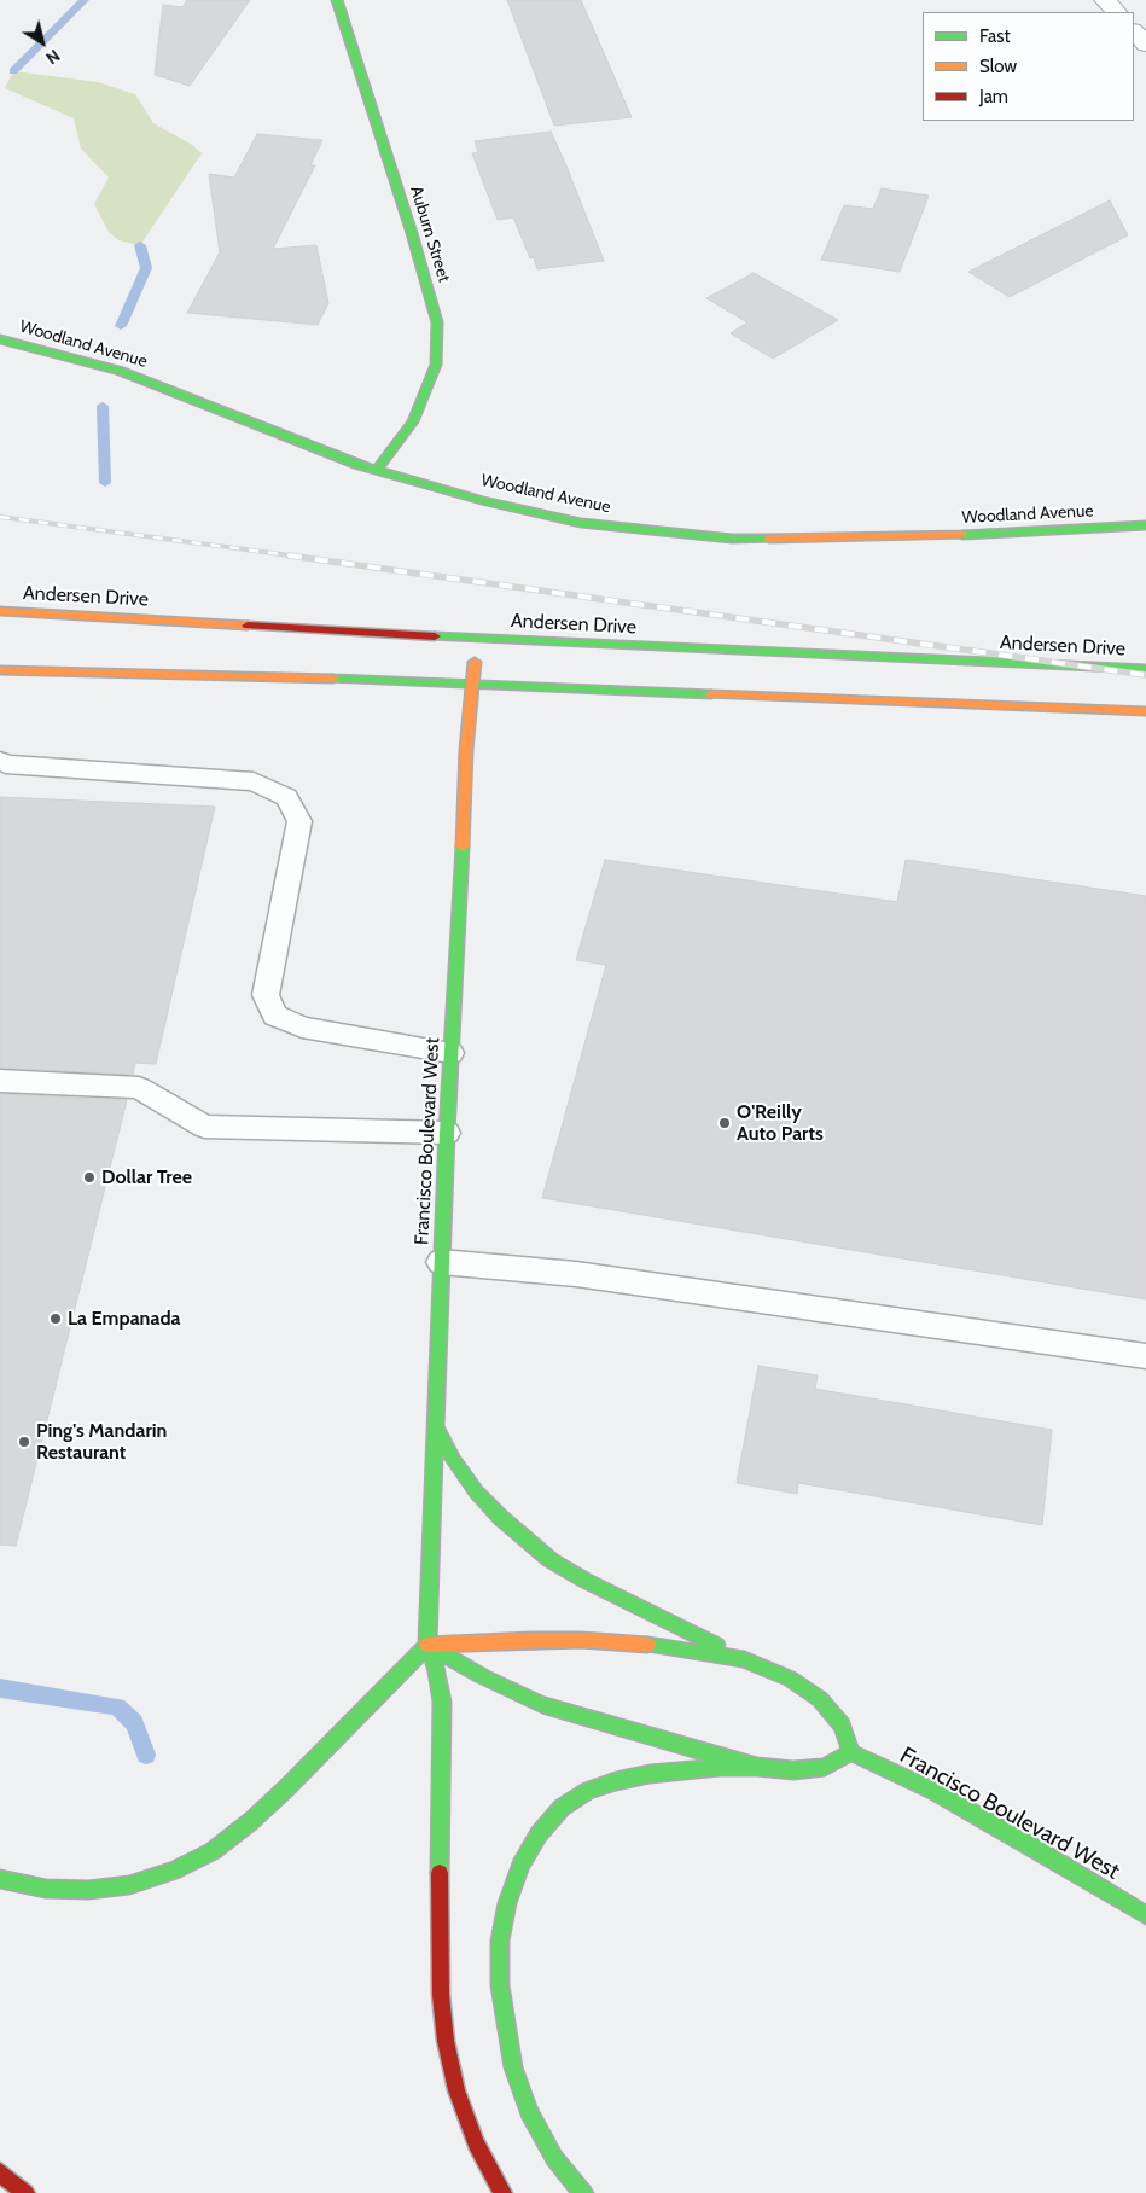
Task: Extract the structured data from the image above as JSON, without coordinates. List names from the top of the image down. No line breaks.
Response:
{"streets":{"main road":["Auburn Street","Woodland Avenue","Andersen Drive","Francisco Boulevard West"]},"crossings":[["Auburn Street","Woodland Avenue"],["Andersen Drive","Francisco Boulevard West"]],"places":["O'Reilly Auto Parts","Dollar Tree","La Empanada","Ping's Mandarin Restaurant"],"legend":["Fast","Slow","Jam"],"north":"bottom right"}
